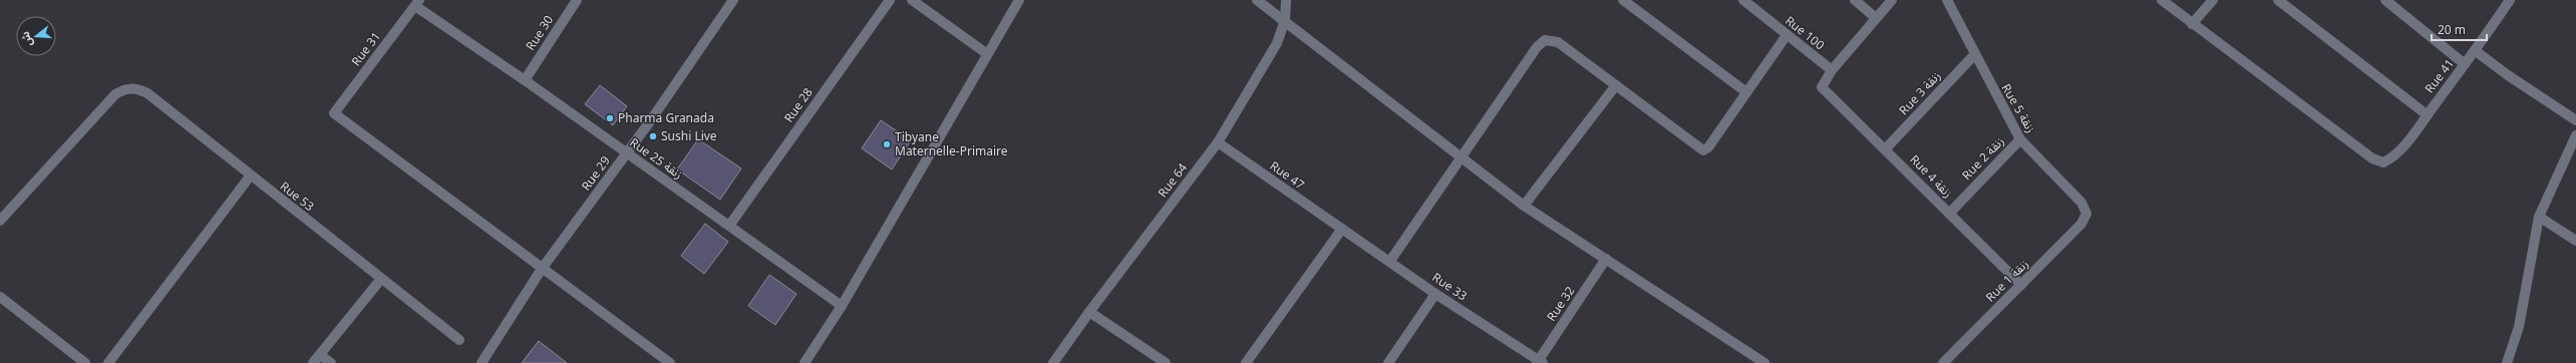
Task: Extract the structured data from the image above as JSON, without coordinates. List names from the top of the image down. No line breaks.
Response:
{"streets":{"street":["Rue 30","Rue 100","Rue 31","Rue 41","Rue 3 زنقة","Rue 28","Rue 5 زنقة","Rue 25 زنقة","Rue 2 زنقة","Rue 29","Rue 47","Rue 4 زنقة","Rue 64","Rue 53","Rue 1 زنقة","Rue 33","Rue 32"]},"crossings":[["Rue 30","Rue 25 زنقة"],["Rue 100","Rue 4 زنقة"],["Rue 31","Rue 25 زنقة"],["Rue 31","Rue 29"],["Rue 3 زنقة","Rue 5 زنقة"],["Rue 3 زنقة","Rue 4 زنقة"],["Rue 28","Rue 25 زنقة"],["Rue 5 زنقة","Rue 2 زنقة"],["Rue 5 زنقة","Rue 1 زنقة"],["Rue 25 زنقة","Rue 29"],["Rue 2 زنقة","Rue 4 زنقة"],["Rue 47","Rue 64"],["Rue 47","Rue 33"],["Rue 4 زنقة","Rue 1 زنقة"],["Rue 33","Rue 32"]],"places":["Pharma Granada","Sushi Live","Tibyane Maternelle-Primaire"],"scale_bar":"20 m","north":"left"}
